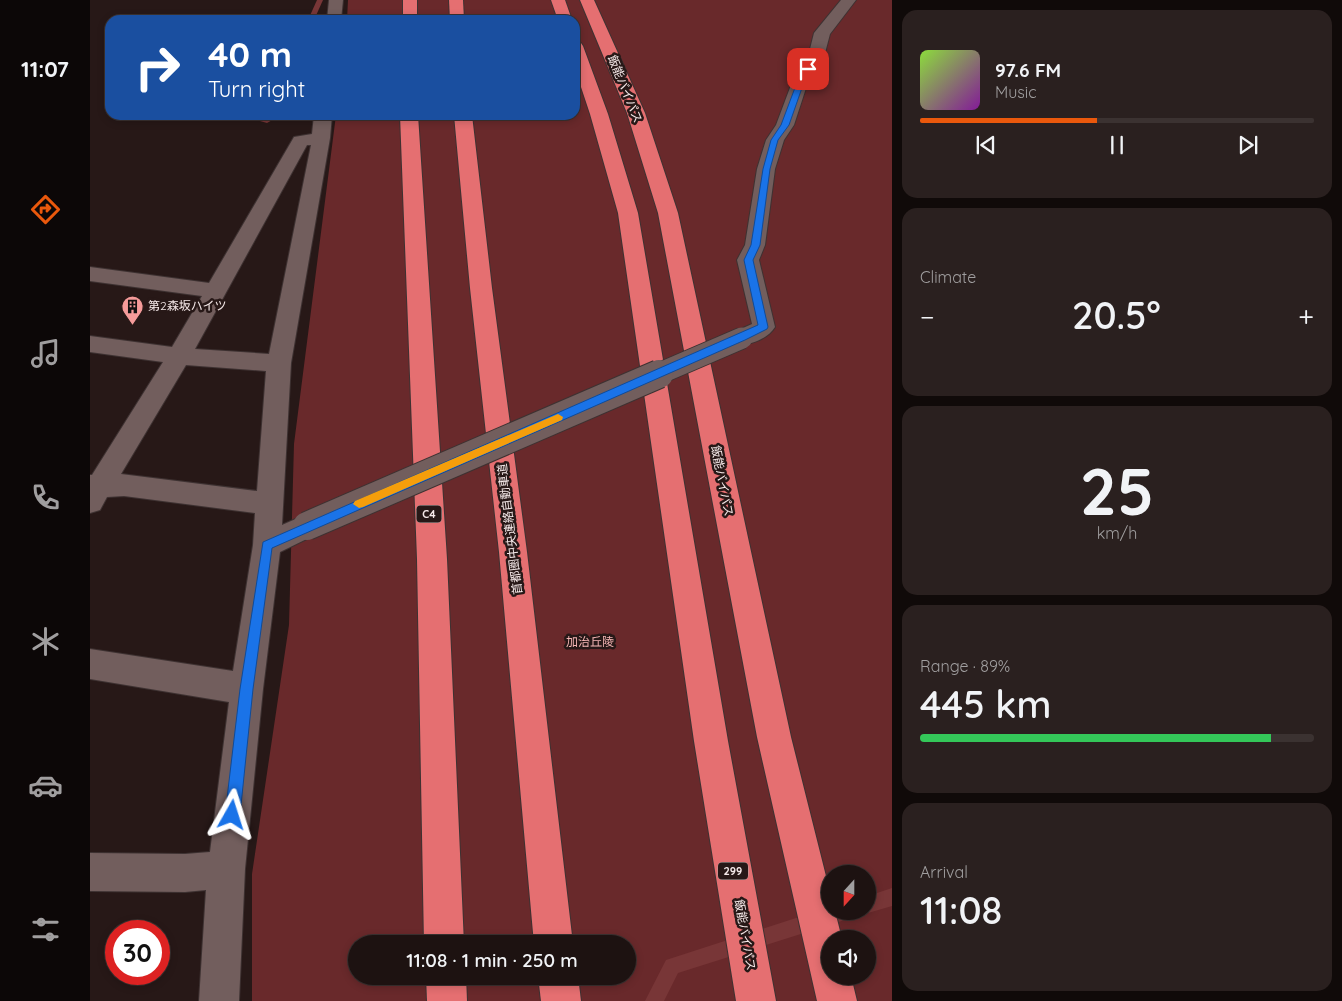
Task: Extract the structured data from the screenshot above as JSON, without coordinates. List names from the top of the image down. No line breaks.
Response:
{"streets":{"highway":["飯能バイパス","C4","首都圏中央連絡自動車道","299"]},"parks":["加治丘陵"],"places":{"building":["第2森坂ハイツ"]},"north":"bottom","page":{"tabs":"11:07","turn":["40 m","Turn right"],"song":["97.6 FM","Music"],"tile":["Climate",["25","km/h"],["Range · 89%","445 km"],["Arrival","11:08"]],"heat":["−","20.5°","+"],"limit":"30","trip":"11:08 · 1 min · 250 m"}}
